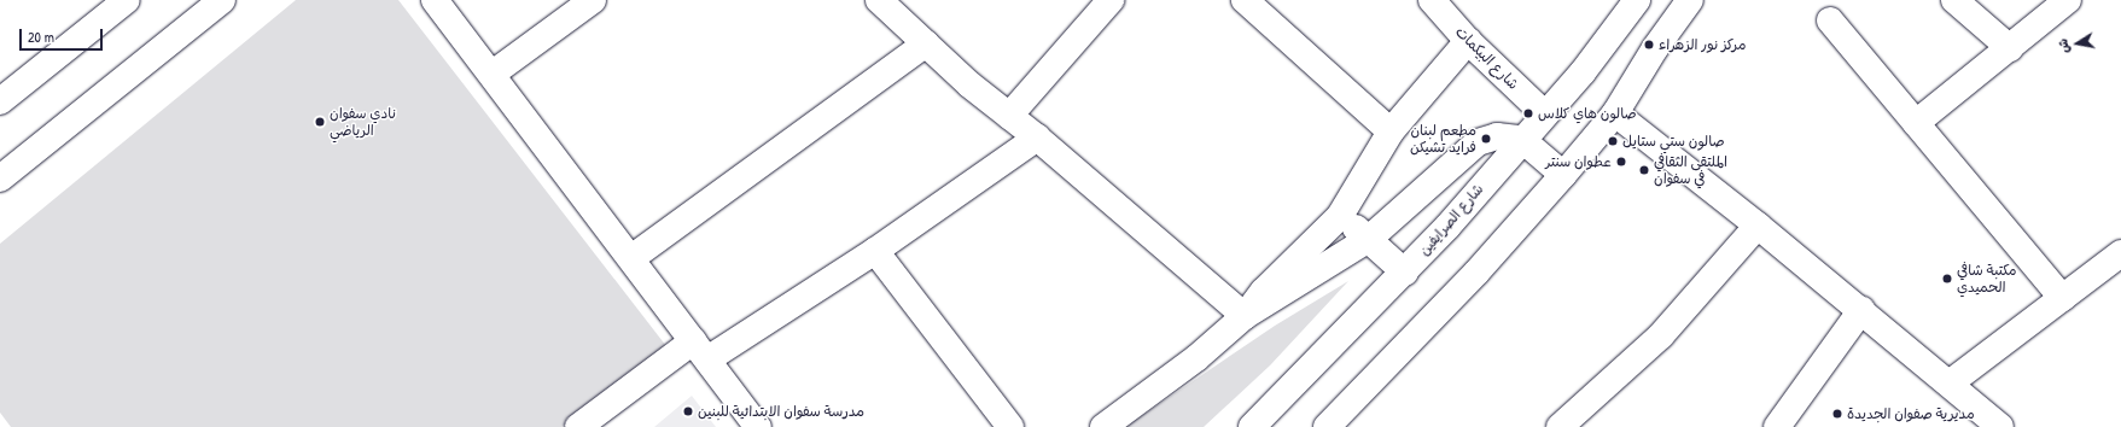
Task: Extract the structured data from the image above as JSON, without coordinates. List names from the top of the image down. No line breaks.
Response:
{"streets":{"street":["شارع البيكمات","شارع الصرايفين"]},"crossings":[["شارع البيكمات","شارع الصرايفين"]],"places":["مركز نور الزهراء","صالون هاي كلاس","نادي سفوان الرياضي","مطعم لبنان فرايد تشيكن","صالون ستي ستايل","عطوان سنتر","الملتقى الثقافي في سفوان","مكتبة شافي الحميدي","مدرسة سفوان الابتدائية للبنين","مديرية صفوان الجديدة"],"scale_bar":"20 m","north":"left"}
